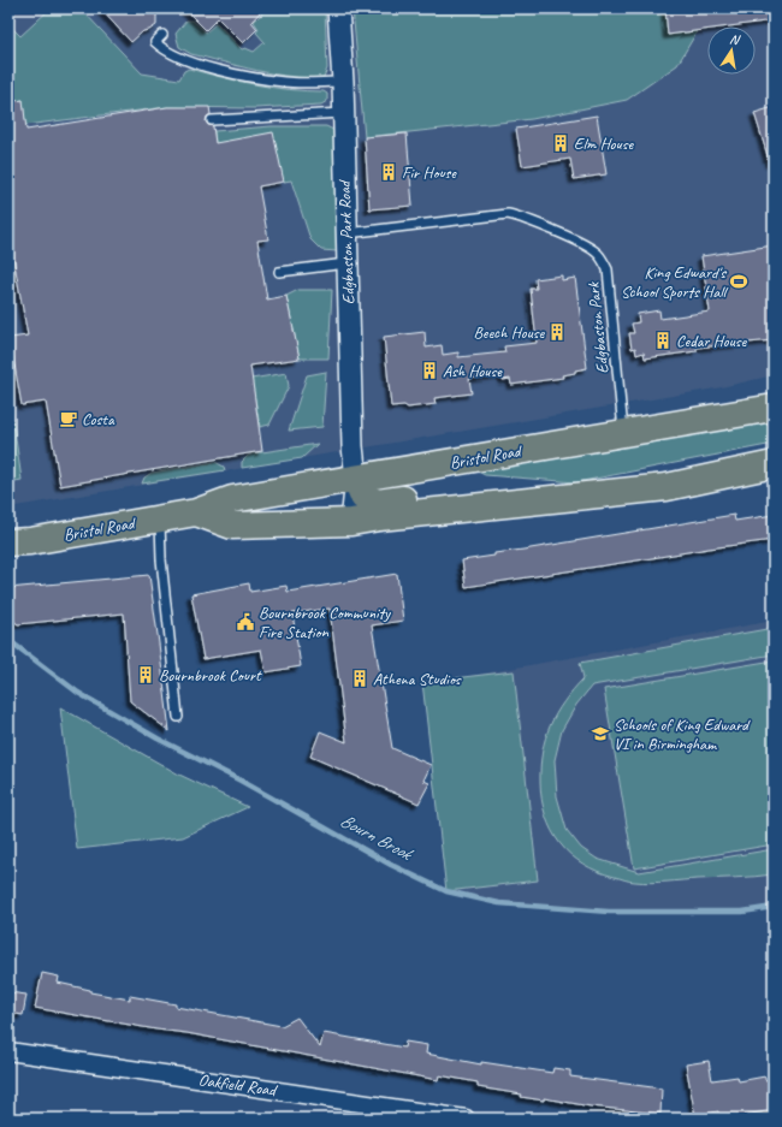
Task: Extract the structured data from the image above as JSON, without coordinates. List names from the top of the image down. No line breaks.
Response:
{"streets":{"highway":["Bristol Road"],"street":["Edgbaston Park Road","Oakfield Road"],"lane":["Edgbaston Park"]},"crossings":[["Edgbaston Park Road","Edgbaston Park"],["Edgbaston Park Road","Bristol Road"],["Edgbaston Park","Bristol Road"]],"water":["Bourn Brook"],"places":{"building":["Elm House","Fir House","Beech House","Cedar House","Ash House","Bournbrook Court","Athena Studios"],"sports":["King Edward's School Sports Hall"],"cafe":["Costa"],"public building":["Bournbrook Community Fire Station"],"school or university":["Schools of King Edward VI in Birmingham"]},"north":"top"}
